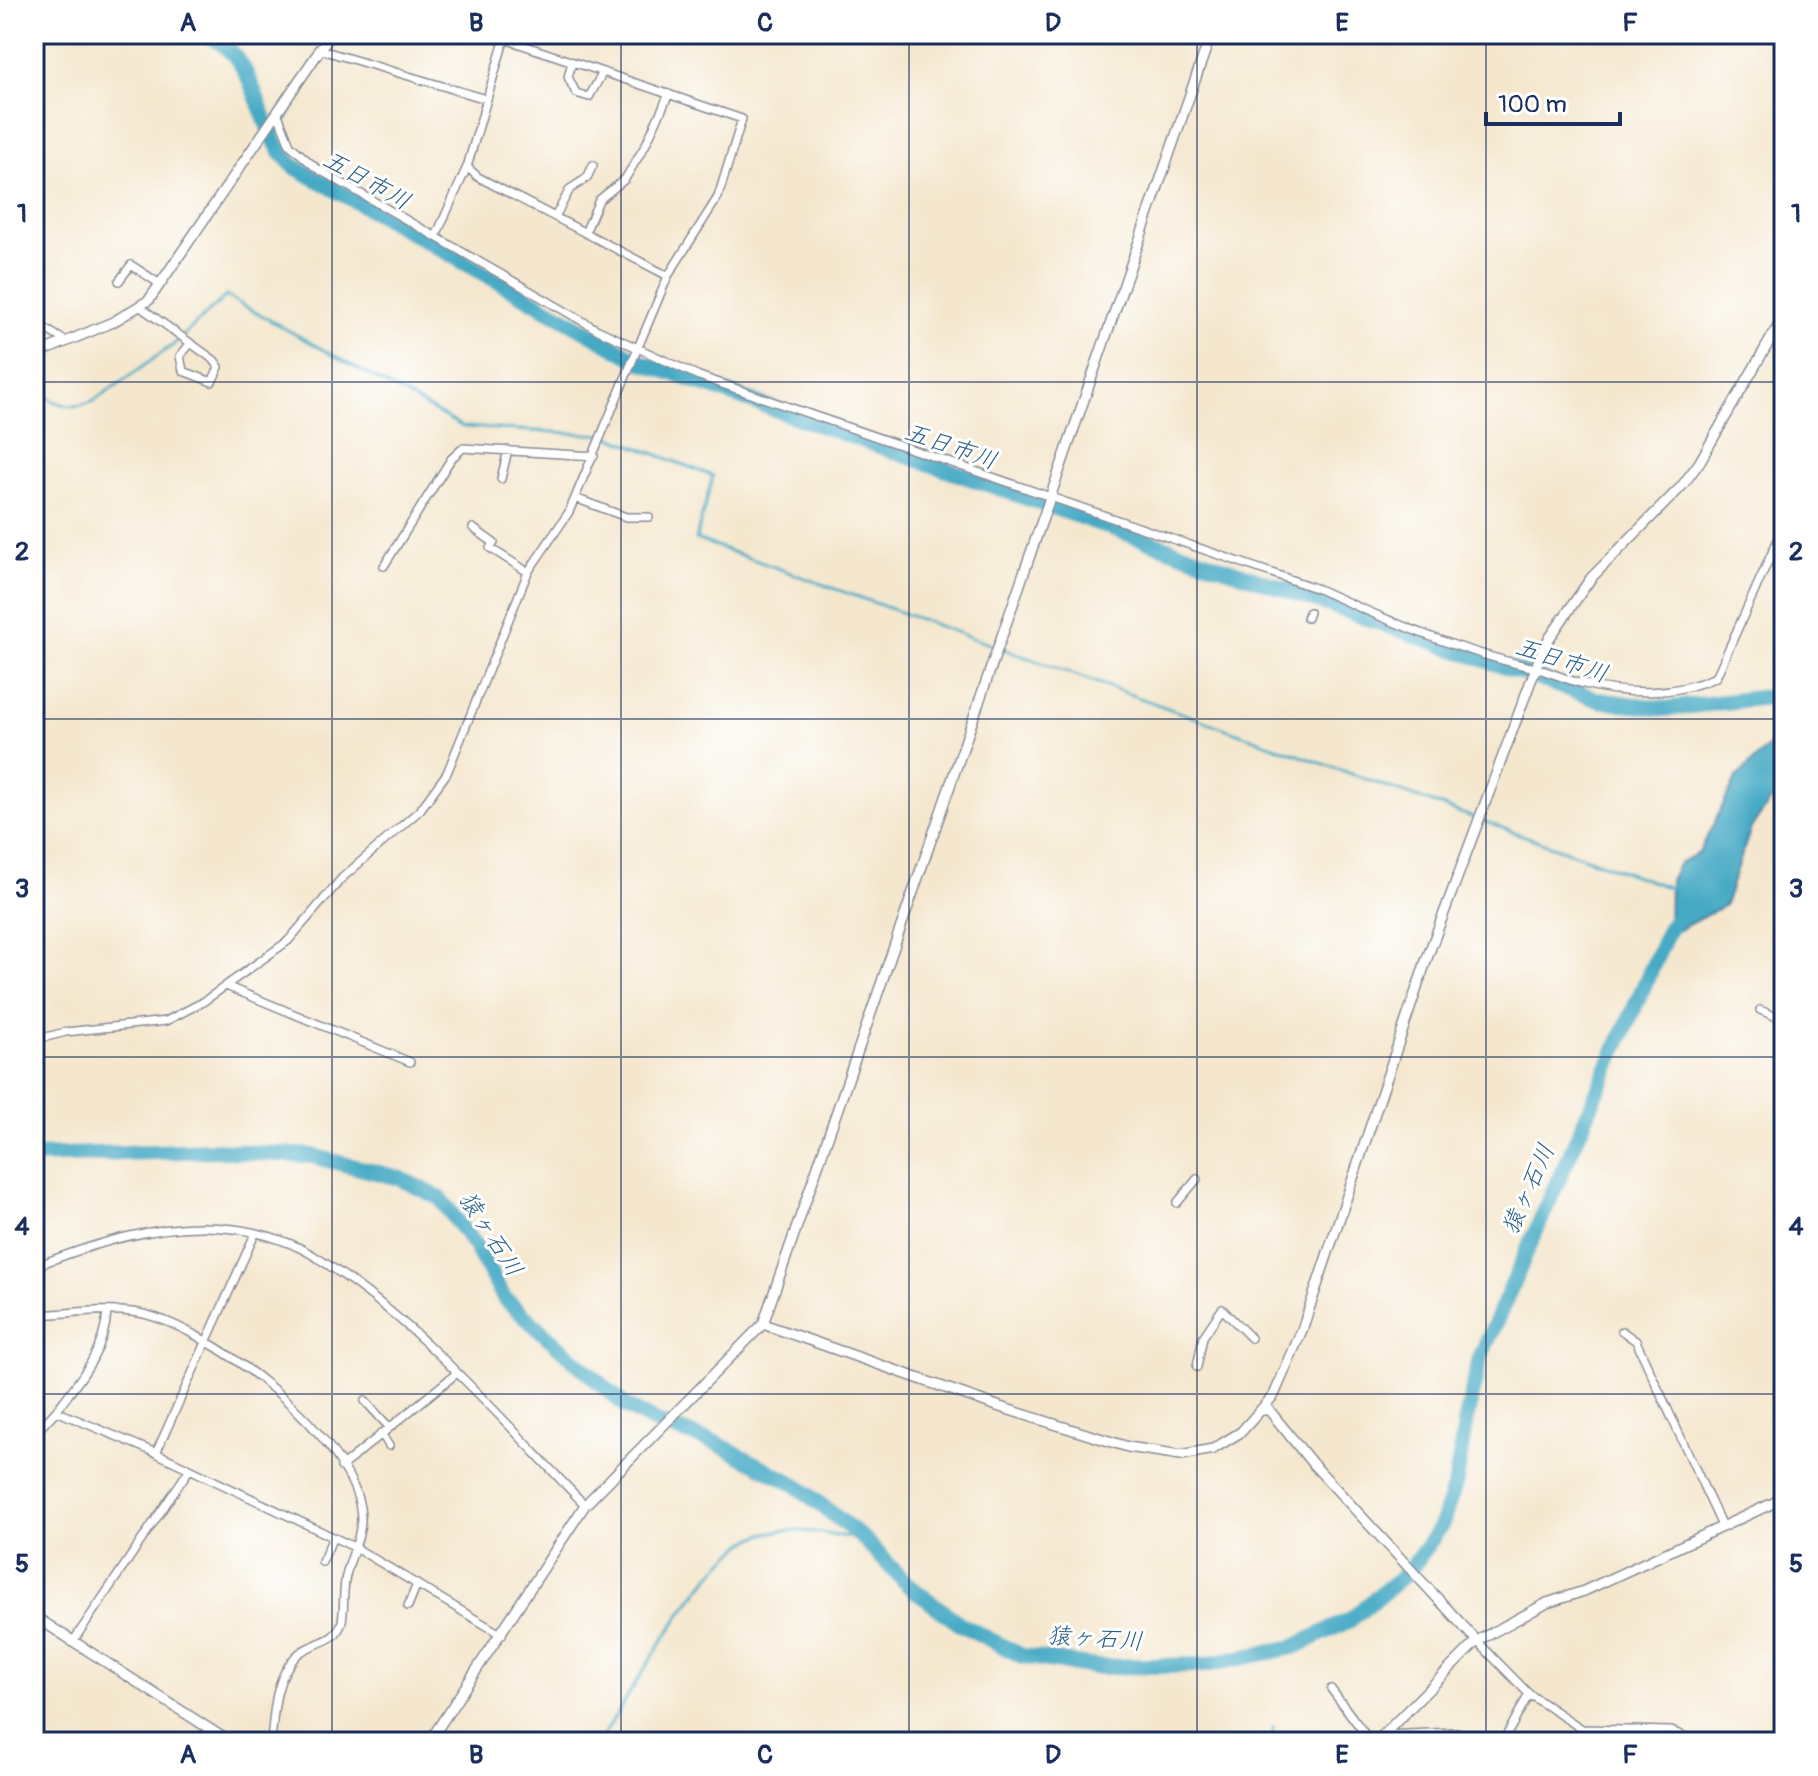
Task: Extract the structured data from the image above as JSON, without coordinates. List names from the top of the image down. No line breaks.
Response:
{"water":["五日市川","猿ヶ石川"],"scale_bar":"100 m","grid":{"columns":["A","B","C","D","E","F"],"rows":["1","2","3","4","5"]}}
